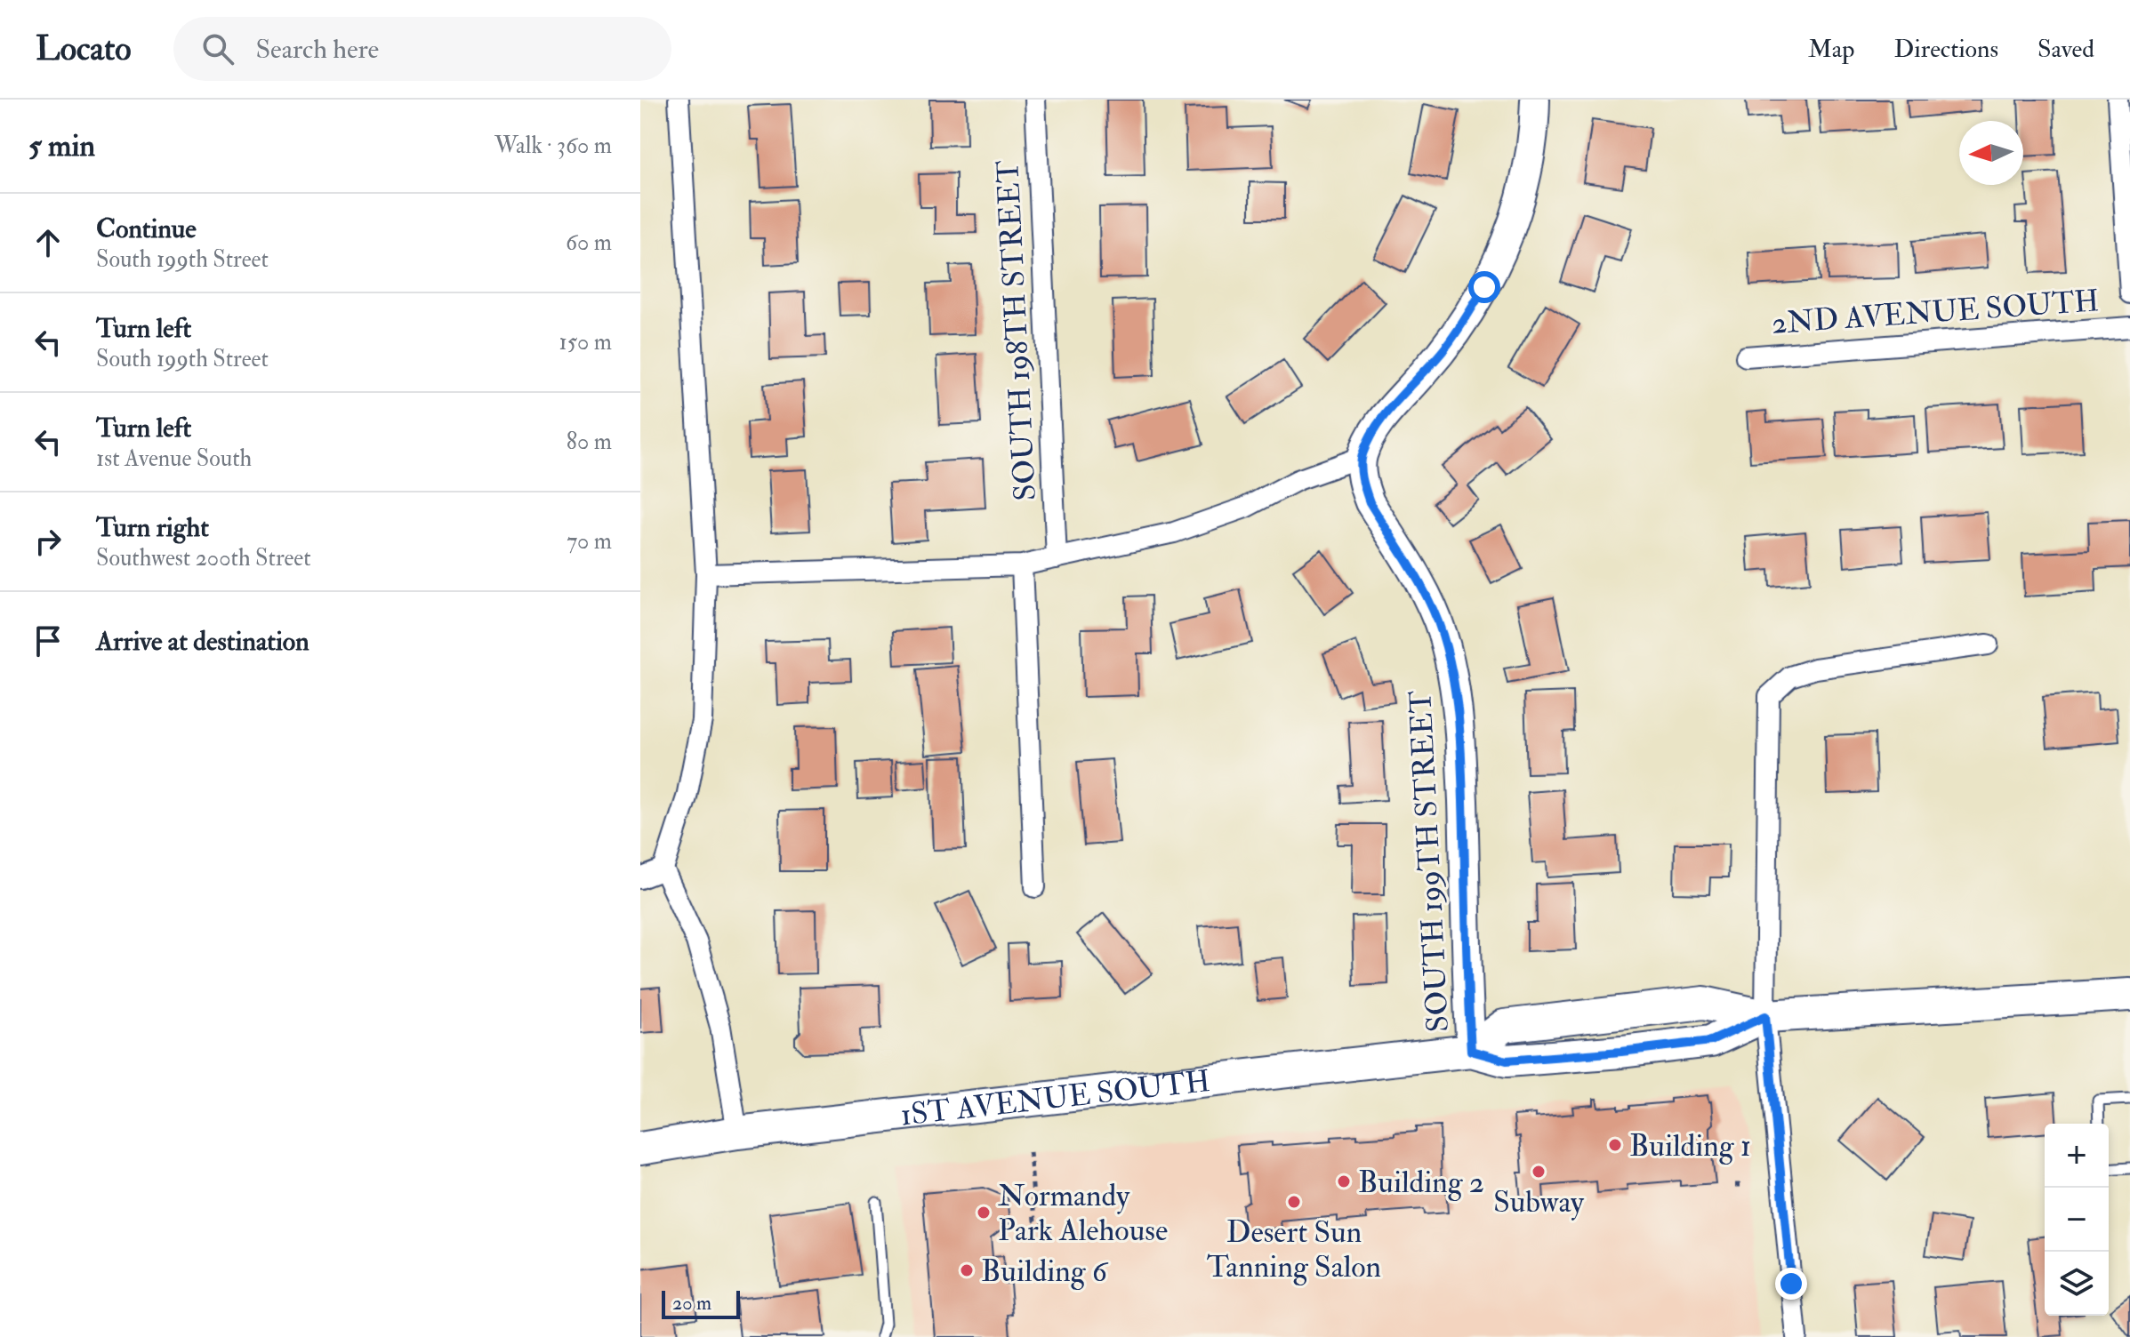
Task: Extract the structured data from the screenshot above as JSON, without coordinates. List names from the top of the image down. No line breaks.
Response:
{"streets":{"main road":["1ST AVENUE SOUTH"],"street":["2ND AVENUE SOUTH","SOUTH 198TH STREET","SOUTH 199TH STREET"]},"crossings":[["SOUTH 199TH STREET","1ST AVENUE SOUTH"]],"places":["Building 1","Subway","Building 2","Desert Sun Tanning Salon","Normandy Park Alehouse","Building 6"],"scale_bar":"20 m","north":"left","page":{"header":"Locato","search":"Search here","nav":["Map","Directions","Saved"],"heading":["5 min","Walk · 360 m"],"list":[["Continue","South 199th Street","60 m"],["Turn left","South 199th Street","150 m"],["Turn left","1st Avenue South","80 m"],["Turn right","Southwest 200th Street","70 m"],"Arrive at destination"],"map_buttons":["+","−"],"scale":"20 m"}}
